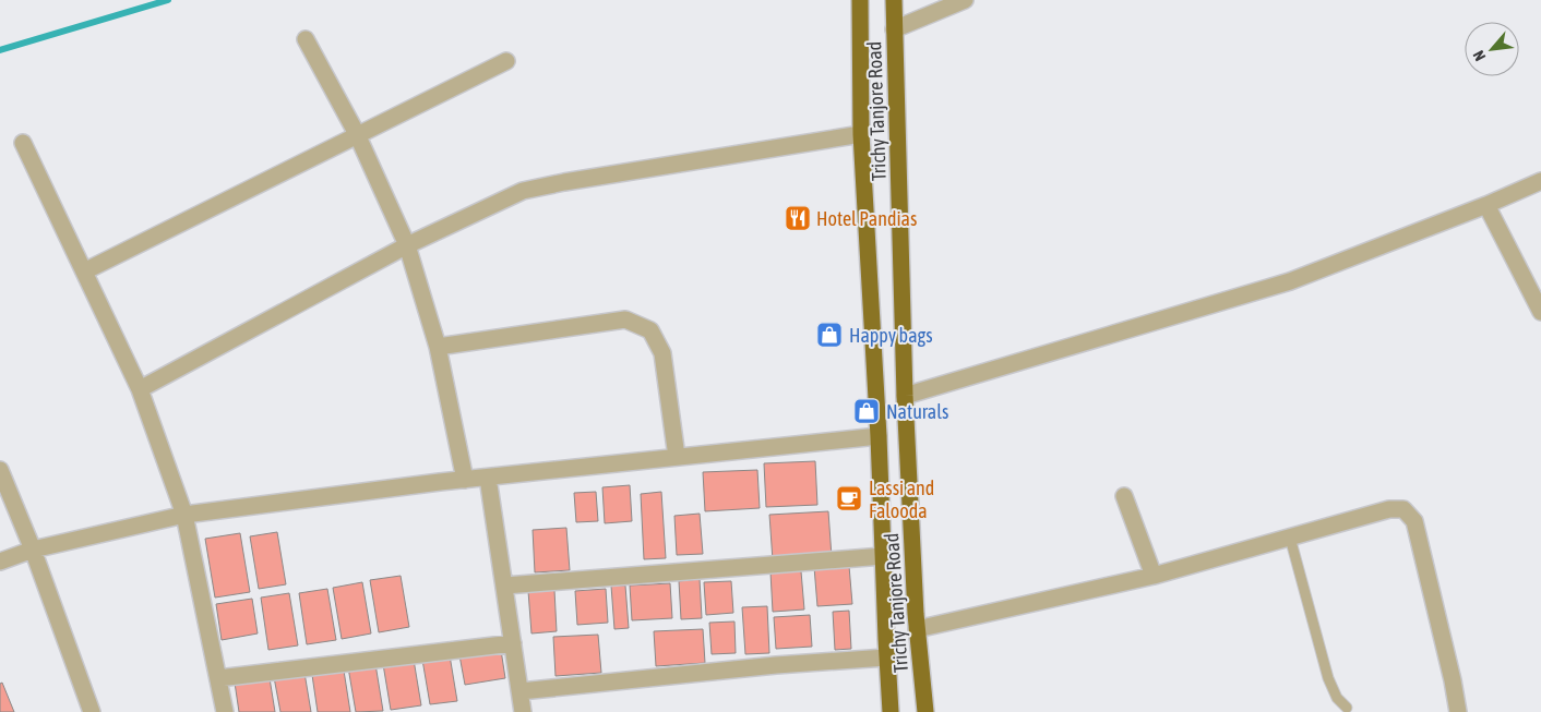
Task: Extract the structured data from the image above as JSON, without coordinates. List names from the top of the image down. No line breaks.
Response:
{"streets":{"highway":["Trichy Tanjore Road"]},"places":{"restaurant":["Hotel Pandias"],"shop":["Happy bags","Naturals"],"cafe":["Lassi and Falooda"]},"north":"bottom left"}
